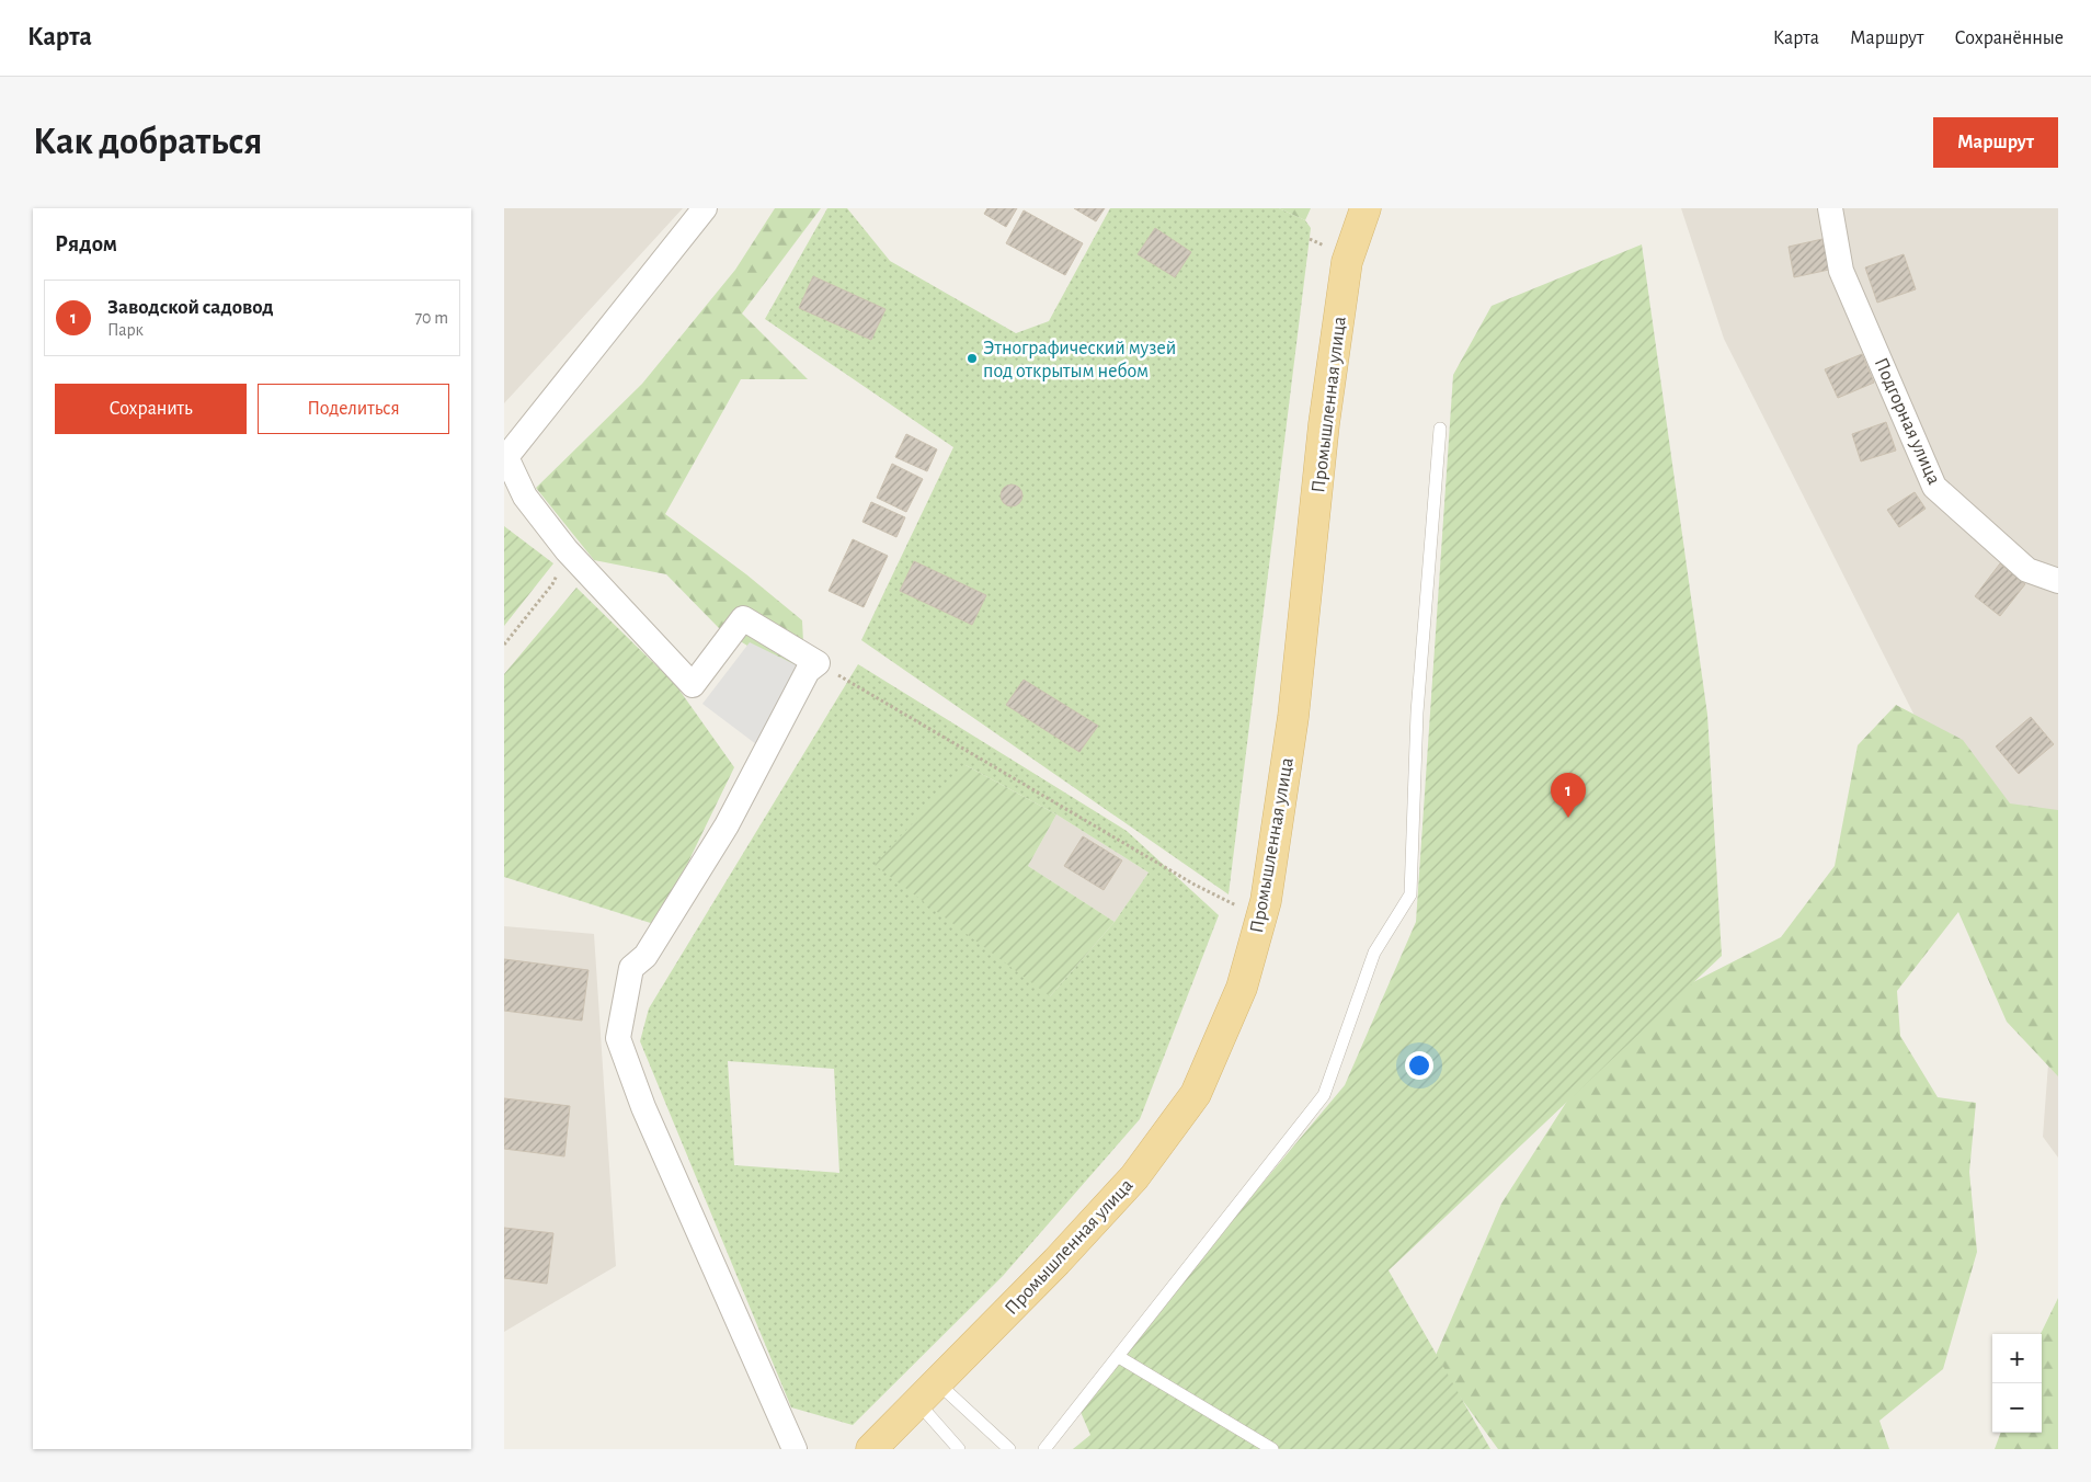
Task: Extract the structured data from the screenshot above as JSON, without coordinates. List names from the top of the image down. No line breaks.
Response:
{"streets":{"main road":["Промышленная улица"],"street":["Подгорная улица"]},"places":["Этнографический музей под открытым небом"],"page":{"header":"Карта","nav":["Карта","Маршрут","Сохранённые"],"buttons":["Маршрут",["Сохранить","Поделиться"]],"title":"Как добраться","heading":"Рядом","list":[{"mark":"1","name":"Заводской садовод","note":"Парк","value":"70 m"}],"pins":"1","map_buttons":["+","−"]}}
